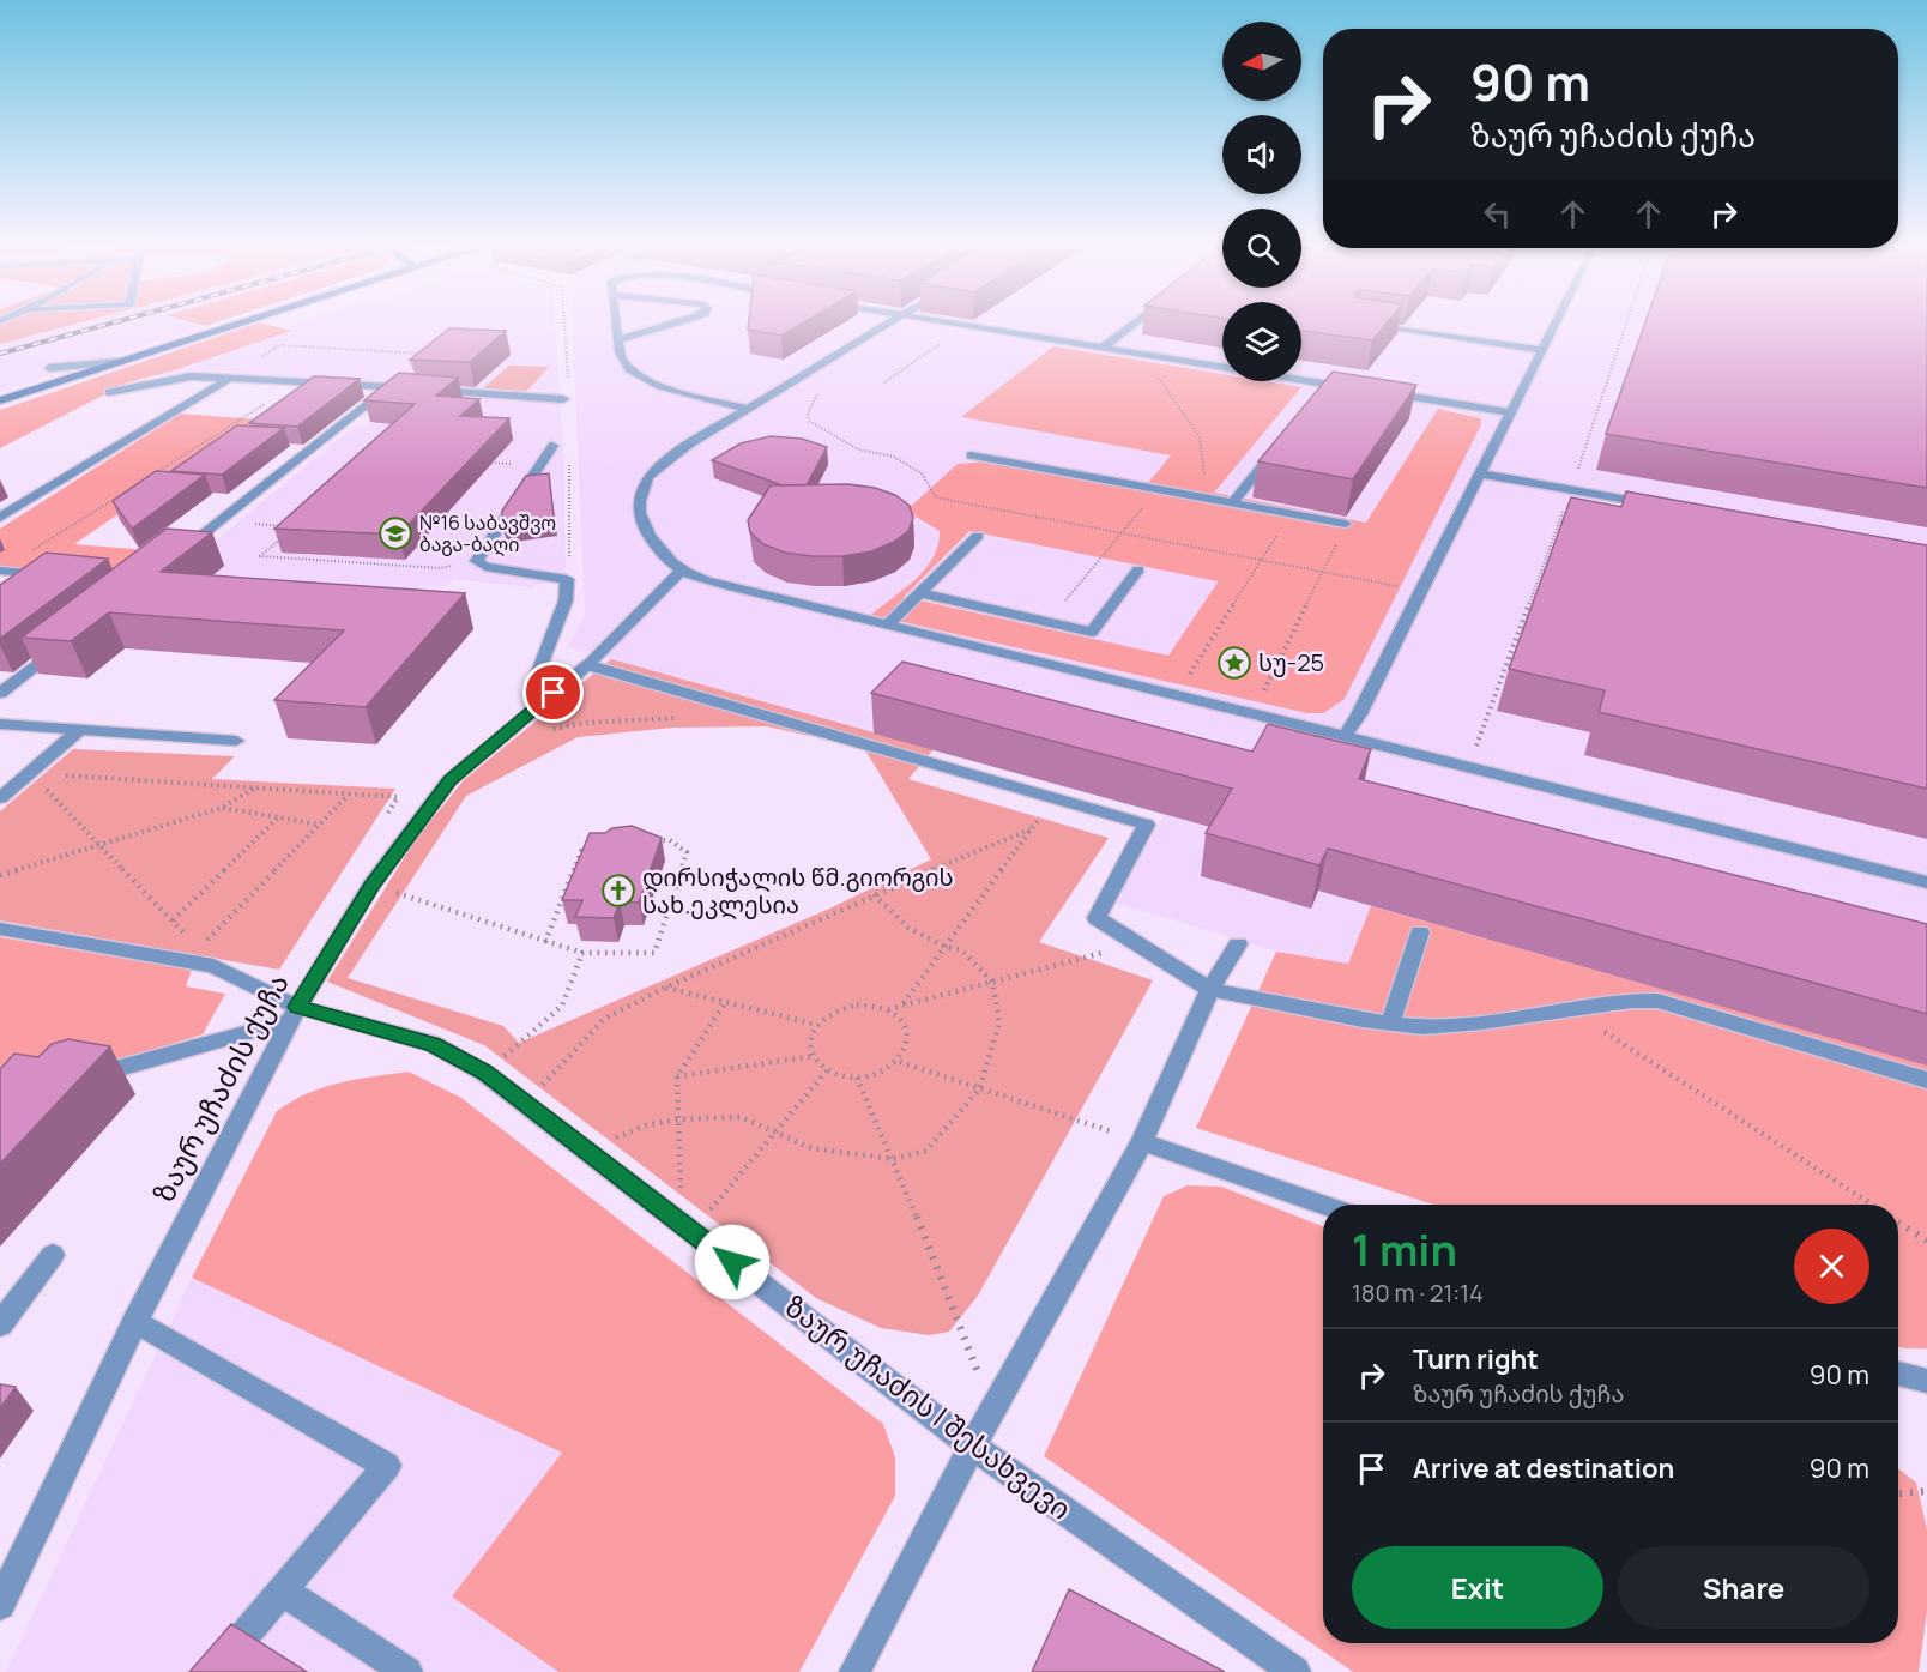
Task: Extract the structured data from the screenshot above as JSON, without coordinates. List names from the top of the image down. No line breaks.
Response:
{"streets":{"street":["ზაურ უჩაძის ქუჩა","ზაურ უჩაძის I შესახვევი"]},"crossings":[["ზაურ უჩაძის ქუჩა","ზაურ უჩაძის I შესახვევი"]],"places":{"school or university":["№16 საბავშვო ბაგა-ბაღი"],"place":["სუ-25"],"church":["დირსიჭალის წმ.გიორგის სახ.ეკლესია"]},"north":"left","page":{"turn":["90 m","ზაურ უჩაძის ქუჩა"],"heading":["1 min","180 m · 21:14"],"list":[{"name":"Turn right","note":"ზაურ უჩაძის ქუჩა","value":"90 m"},{"name":"Arrive at destination","value":"90 m"}],"buttons":["Exit","Share"]}}
